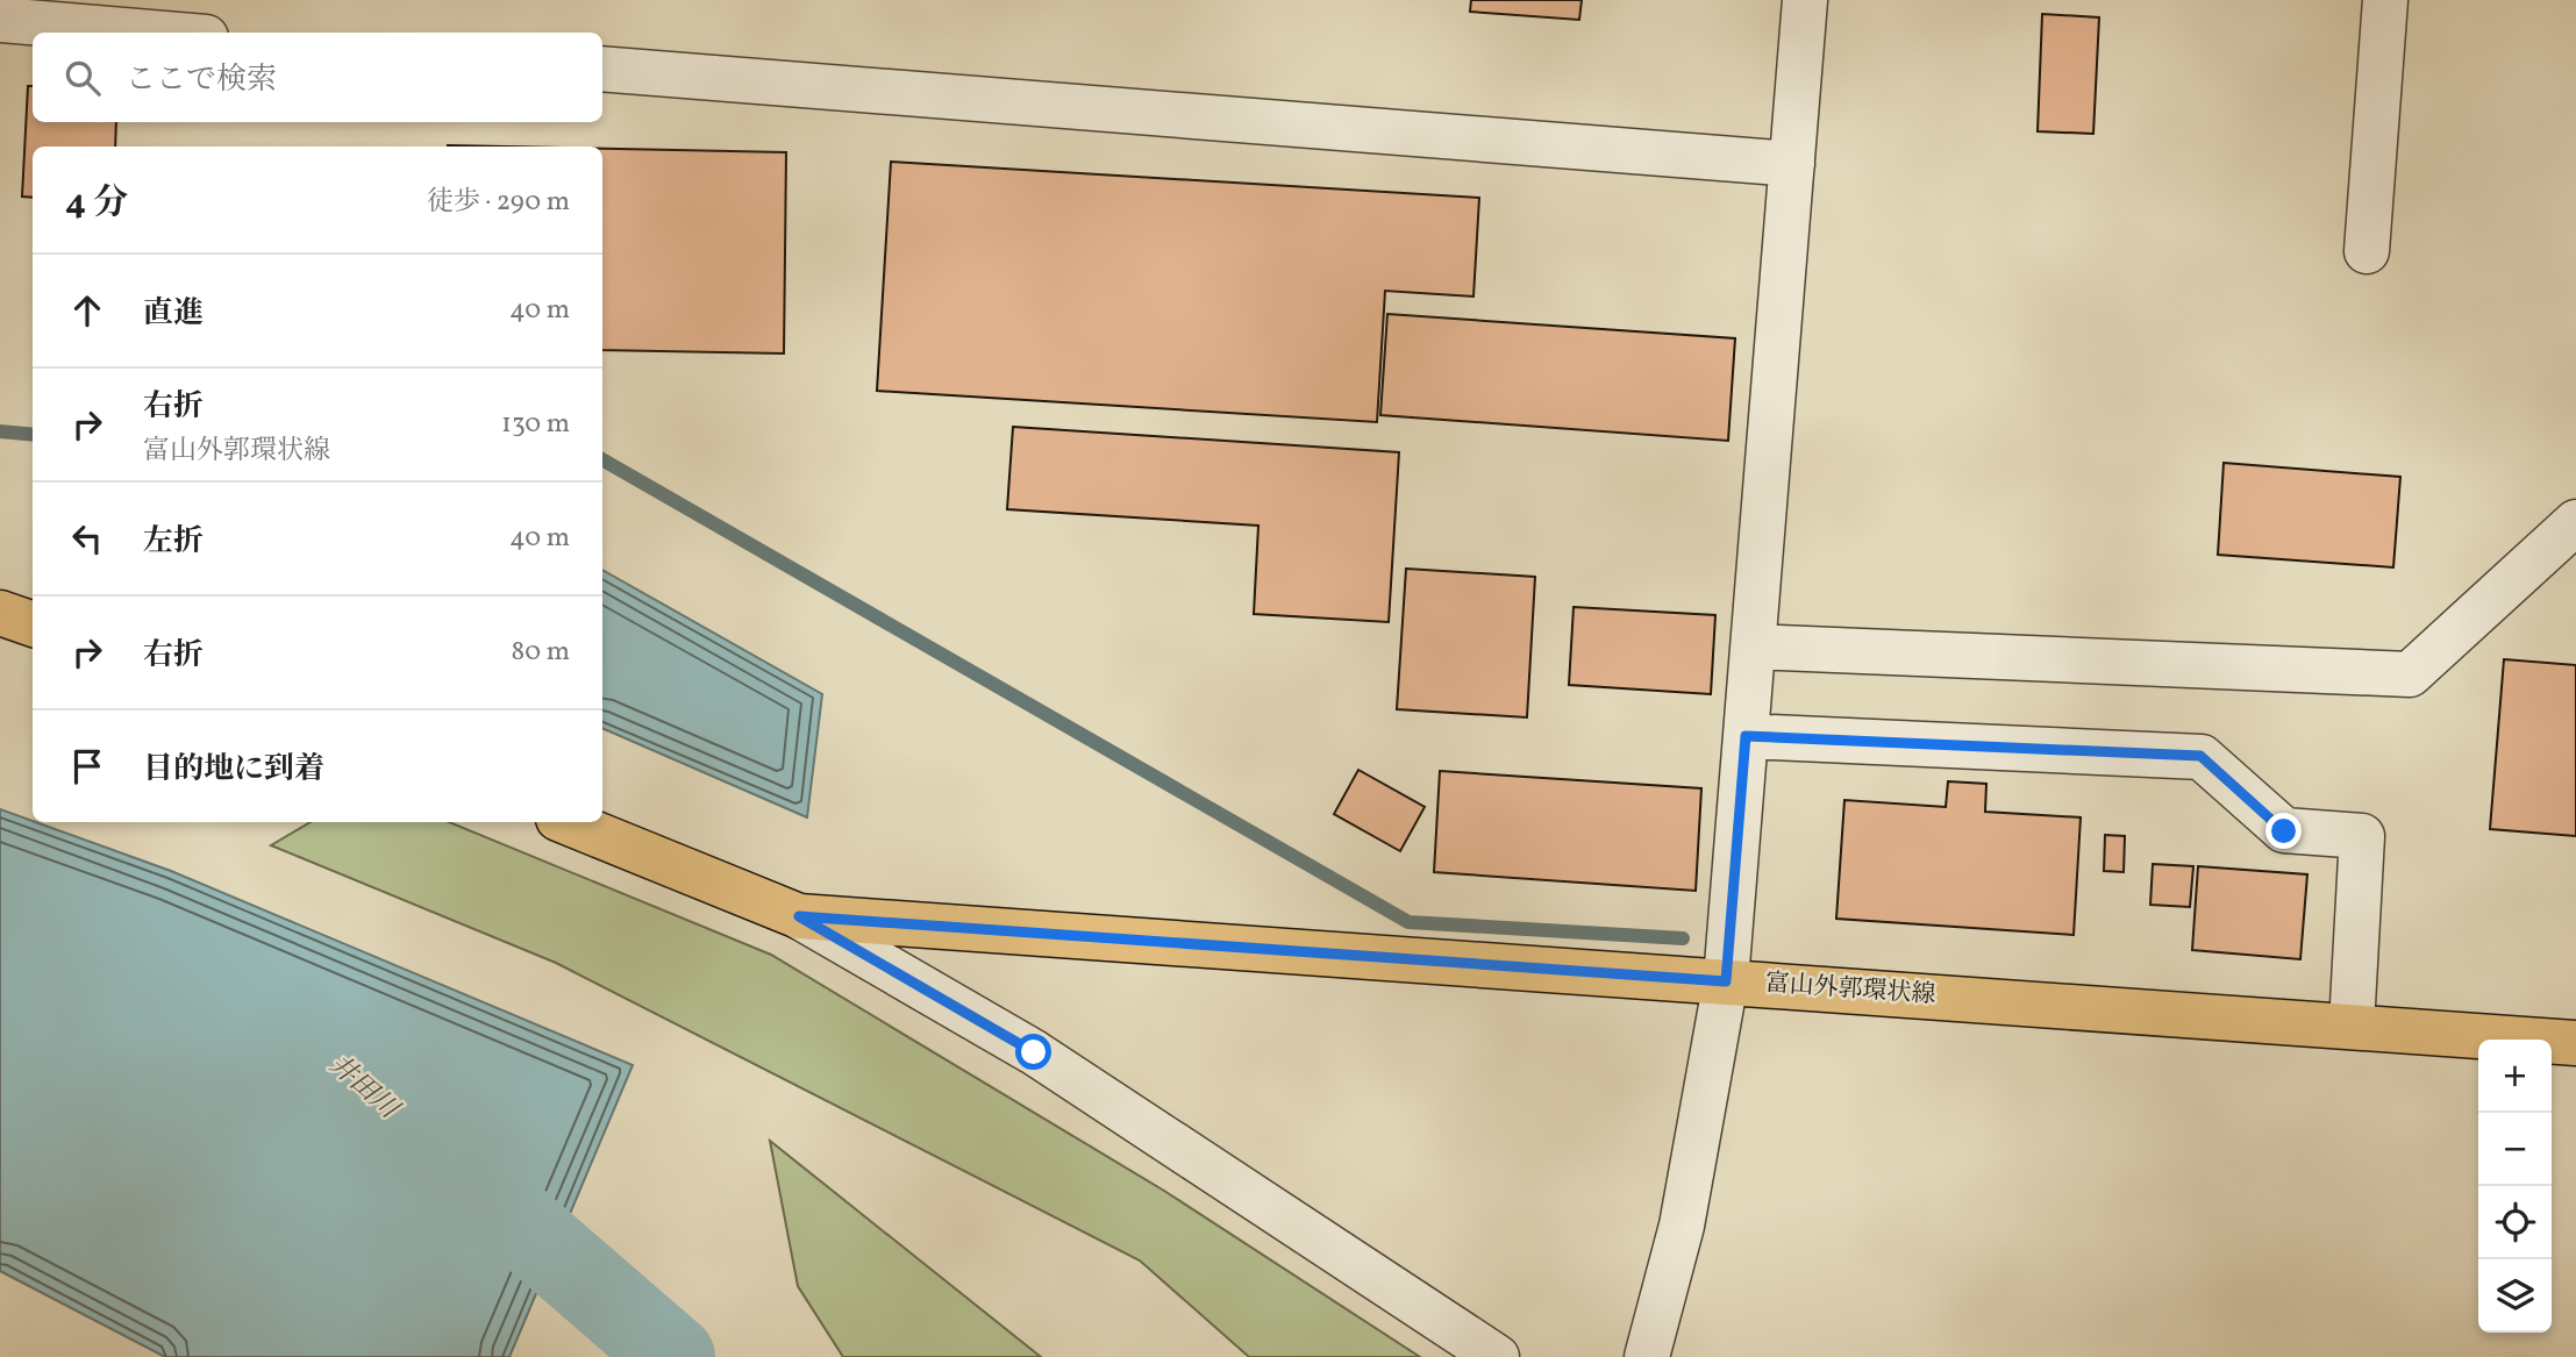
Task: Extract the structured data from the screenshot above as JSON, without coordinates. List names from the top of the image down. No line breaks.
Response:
{"streets":{"main road":["富山外郭環状線"]},"water":["井田川"],"page":{"search":"ここで検索","heading":["4 分","徒歩 · 290 m"],"list":[["直進","40 m"],["右折","富山外郭環状線","130 m"],["左折","40 m"],["右折","80 m"],"目的地に到着"],"map_buttons":["+","−"]}}
